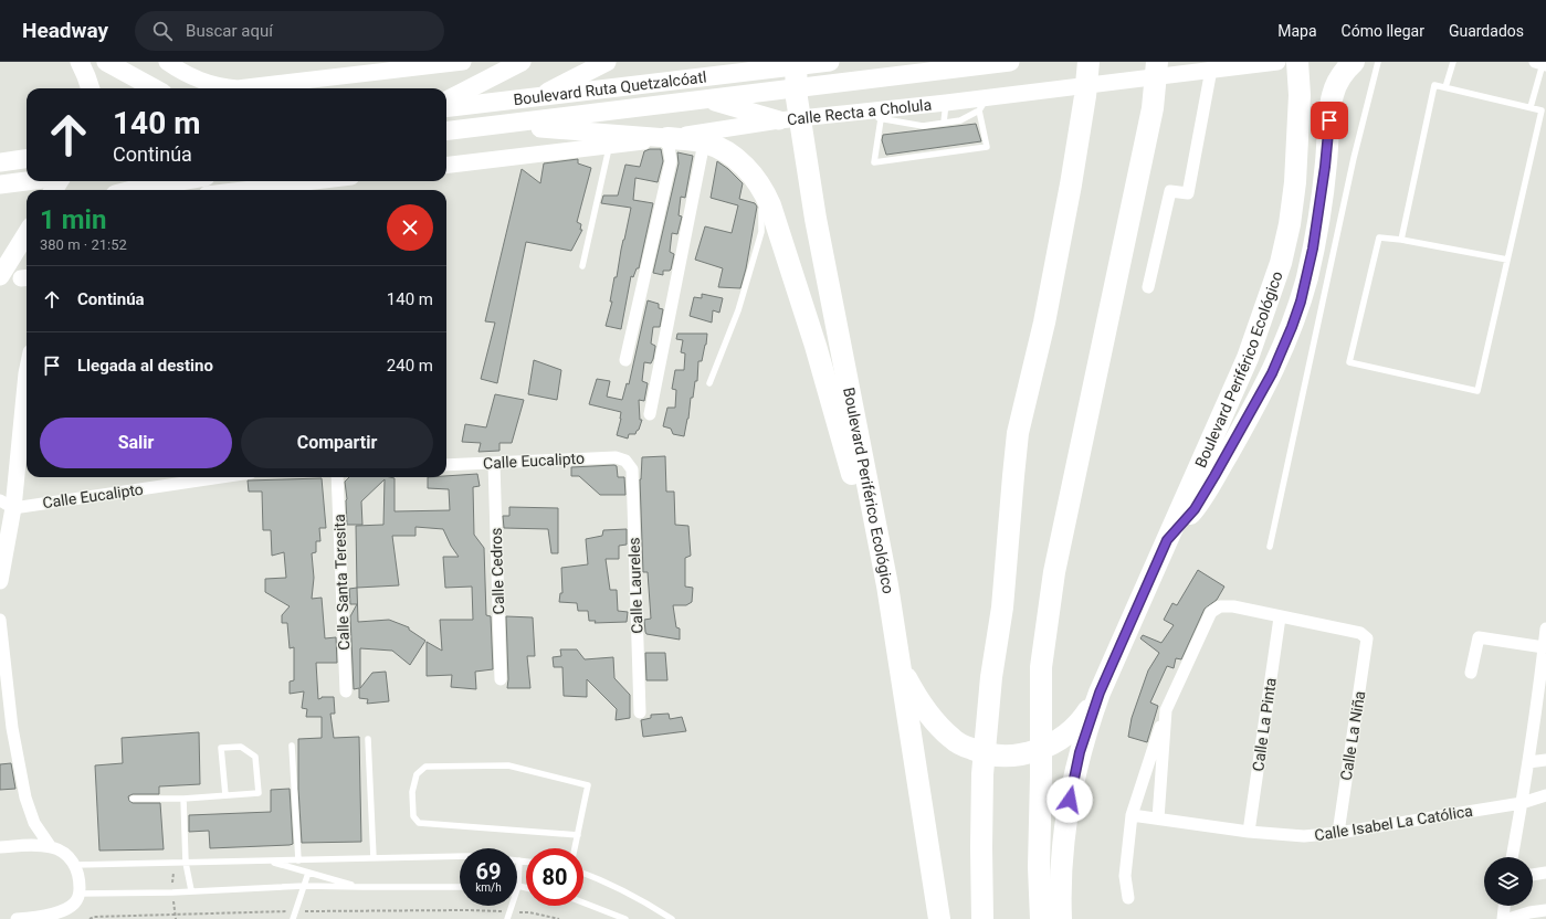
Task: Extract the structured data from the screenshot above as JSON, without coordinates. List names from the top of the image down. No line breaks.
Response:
{"streets":{"highway":["Boulevard Periférico Ecológico"],"main road":["Boulevard Ruta Quetzalcóatl","Calle Recta a Cholula"],"street":["Calle Eucalipto","Calle Cedros","Calle Santa Teresita","Calle Laureles","Calle La Pinta","Calle La Niña","Calle Isabel La Católica"]},"crossings":[["Calle Eucalipto","Calle Cedros"],["Calle Eucalipto","Calle Laureles"],["Calle La Pinta","Calle La Niña"],["Calle La Pinta","Calle Isabel La Católica"],["Calle La Niña","Calle Isabel La Católica"]],"page":{"header":"Headway","search":"Buscar aquí","nav":["Mapa","Cómo llegar","Guardados"],"turn":["140 m","Continúa"],"heading":["1 min","380 m · 21:52"],"list":[{"name":"Continúa","value":"140 m"},{"name":"Llegada al destino","value":"240 m"}],"buttons":["Salir","Compartir"],"speed":"69 km/h","limit":"80"}}
